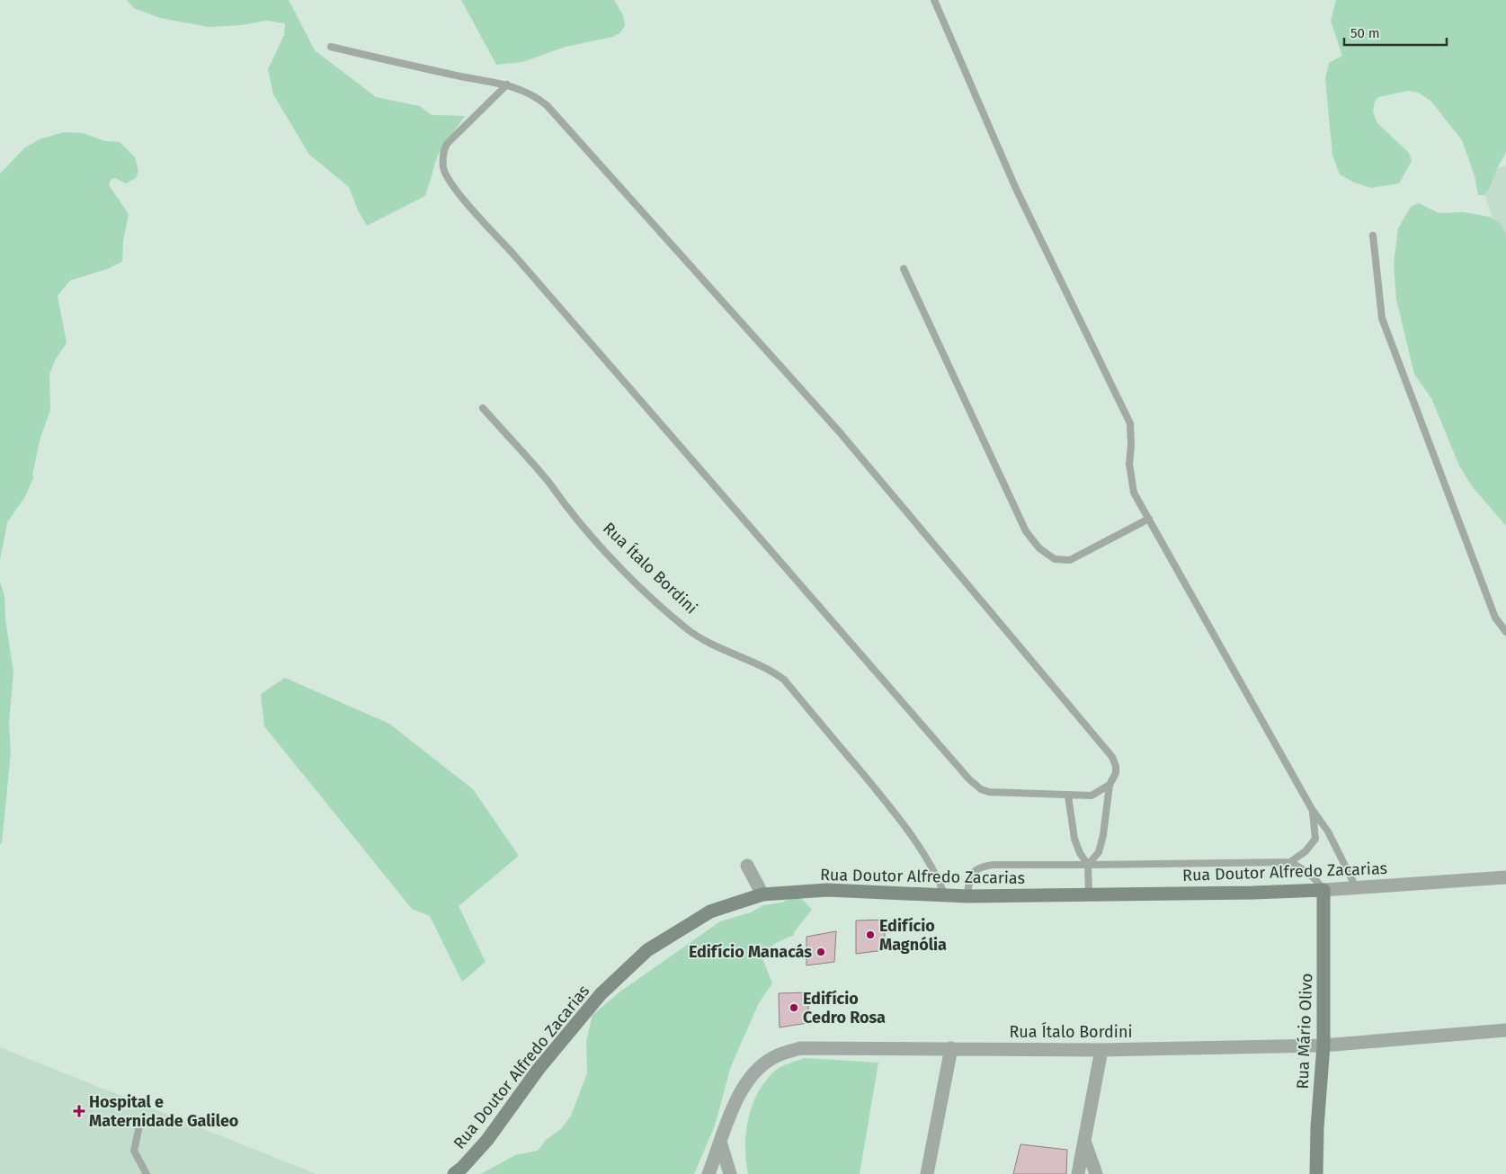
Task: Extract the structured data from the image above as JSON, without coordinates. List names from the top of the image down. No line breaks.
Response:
{"streets":{"street":["Rua Ítalo Bordini","Rua Doutor Alfredo Zacarias","Rua Mário Olivo"]},"crossings":[["Rua Ítalo Bordini","Rua Doutor Alfredo Zacarias"],["Rua Ítalo Bordini","Rua Mário Olivo"],["Rua Doutor Alfredo Zacarias","Rua Mário Olivo"]],"places":{"other":["Edifício Magnólia","Edifício Manacás","Edifício Cedro Rosa"],"health":["Hospital e Maternidade Galileo"]},"scale_bar":"50 m"}
